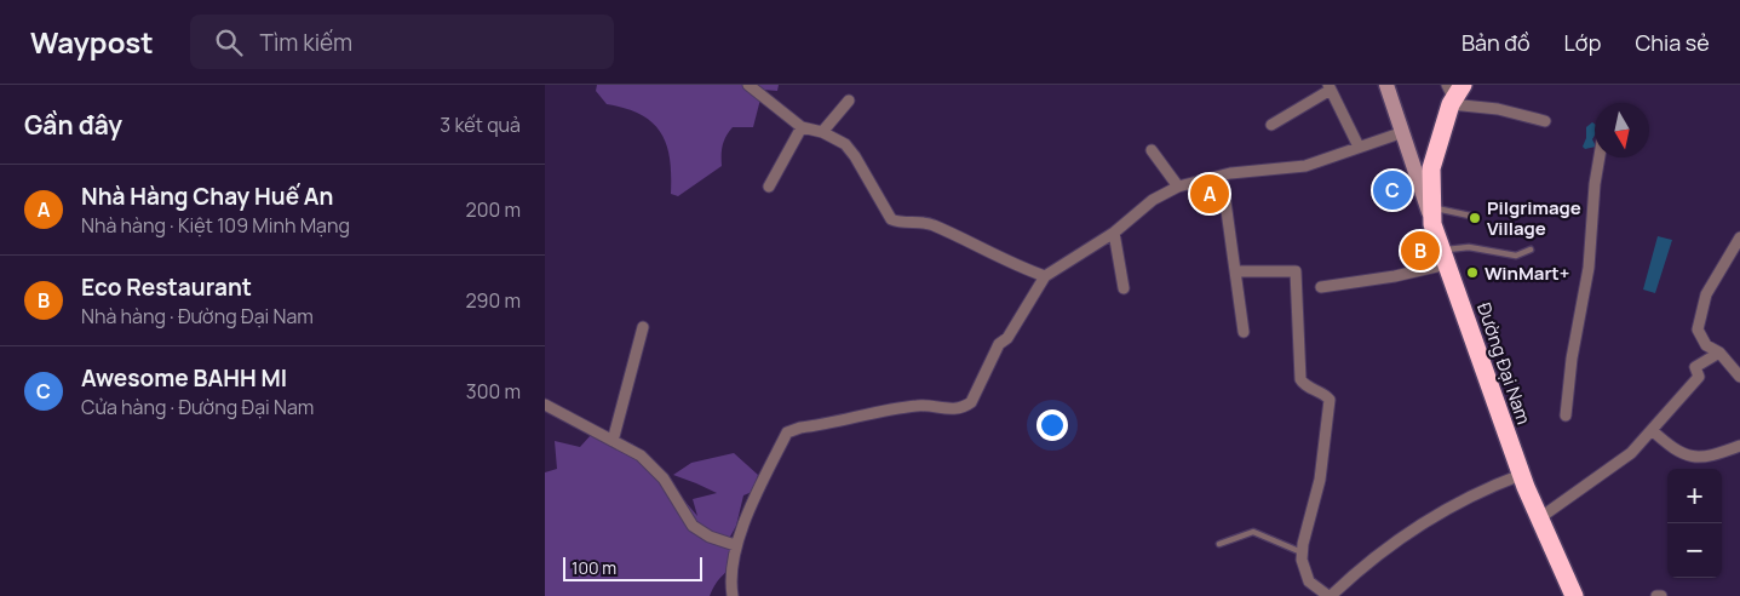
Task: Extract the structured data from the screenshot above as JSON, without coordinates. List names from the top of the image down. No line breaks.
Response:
{"streets":{"highway":["Đường Đại Nam"]},"places":["Pilgrimage Village","WinMart+"],"scale_bar":"100 m","north":"bottom","page":{"header":"Waypost","search":"Tìm kiếm","nav":["Bản đồ","Lớp","Chia sẻ"],"heading":["Gần đây","3 kết quả"],"list":[{"mark":"A","name":"Nhà Hàng Chay Huế An","note":"Nhà hàng · Kiệt 109 Minh Mạng","value":"200 m"},{"mark":"B","name":"Eco Restaurant","note":"Nhà hàng · Đường Đại Nam","value":"290 m"},{"mark":"C","name":"Awesome BAHH MI","note":"Cửa hàng · Đường Đại Nam","value":"300 m"}],"pins":["C","A","B"],"map_buttons":["+","−"],"scale":"100 m"}}
